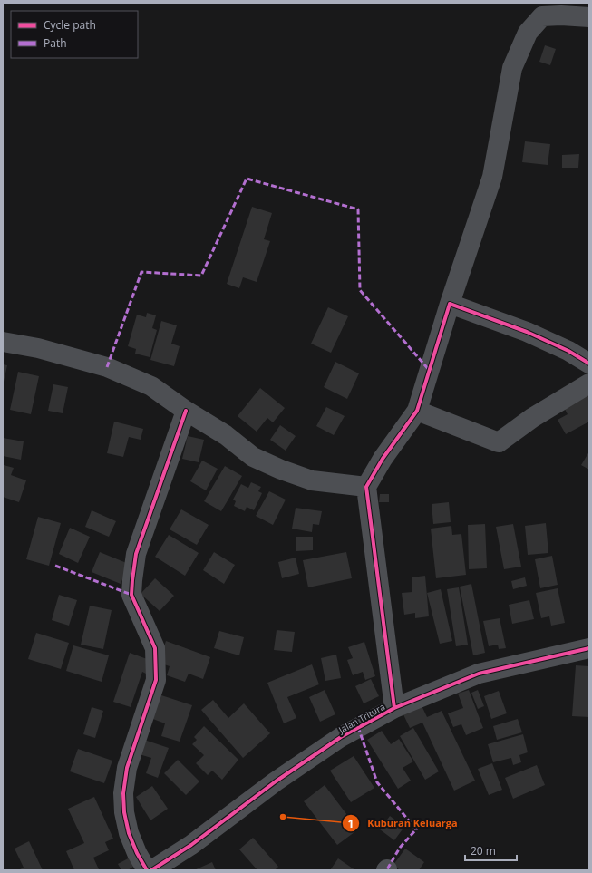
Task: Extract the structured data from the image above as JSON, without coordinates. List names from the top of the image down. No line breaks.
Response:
{"streets":{"street":["Jalan Tritura"]},"places":["Kuburan Keluarga"],"legend":["Cycle path","Path"],"scale_bar":"20 m"}
